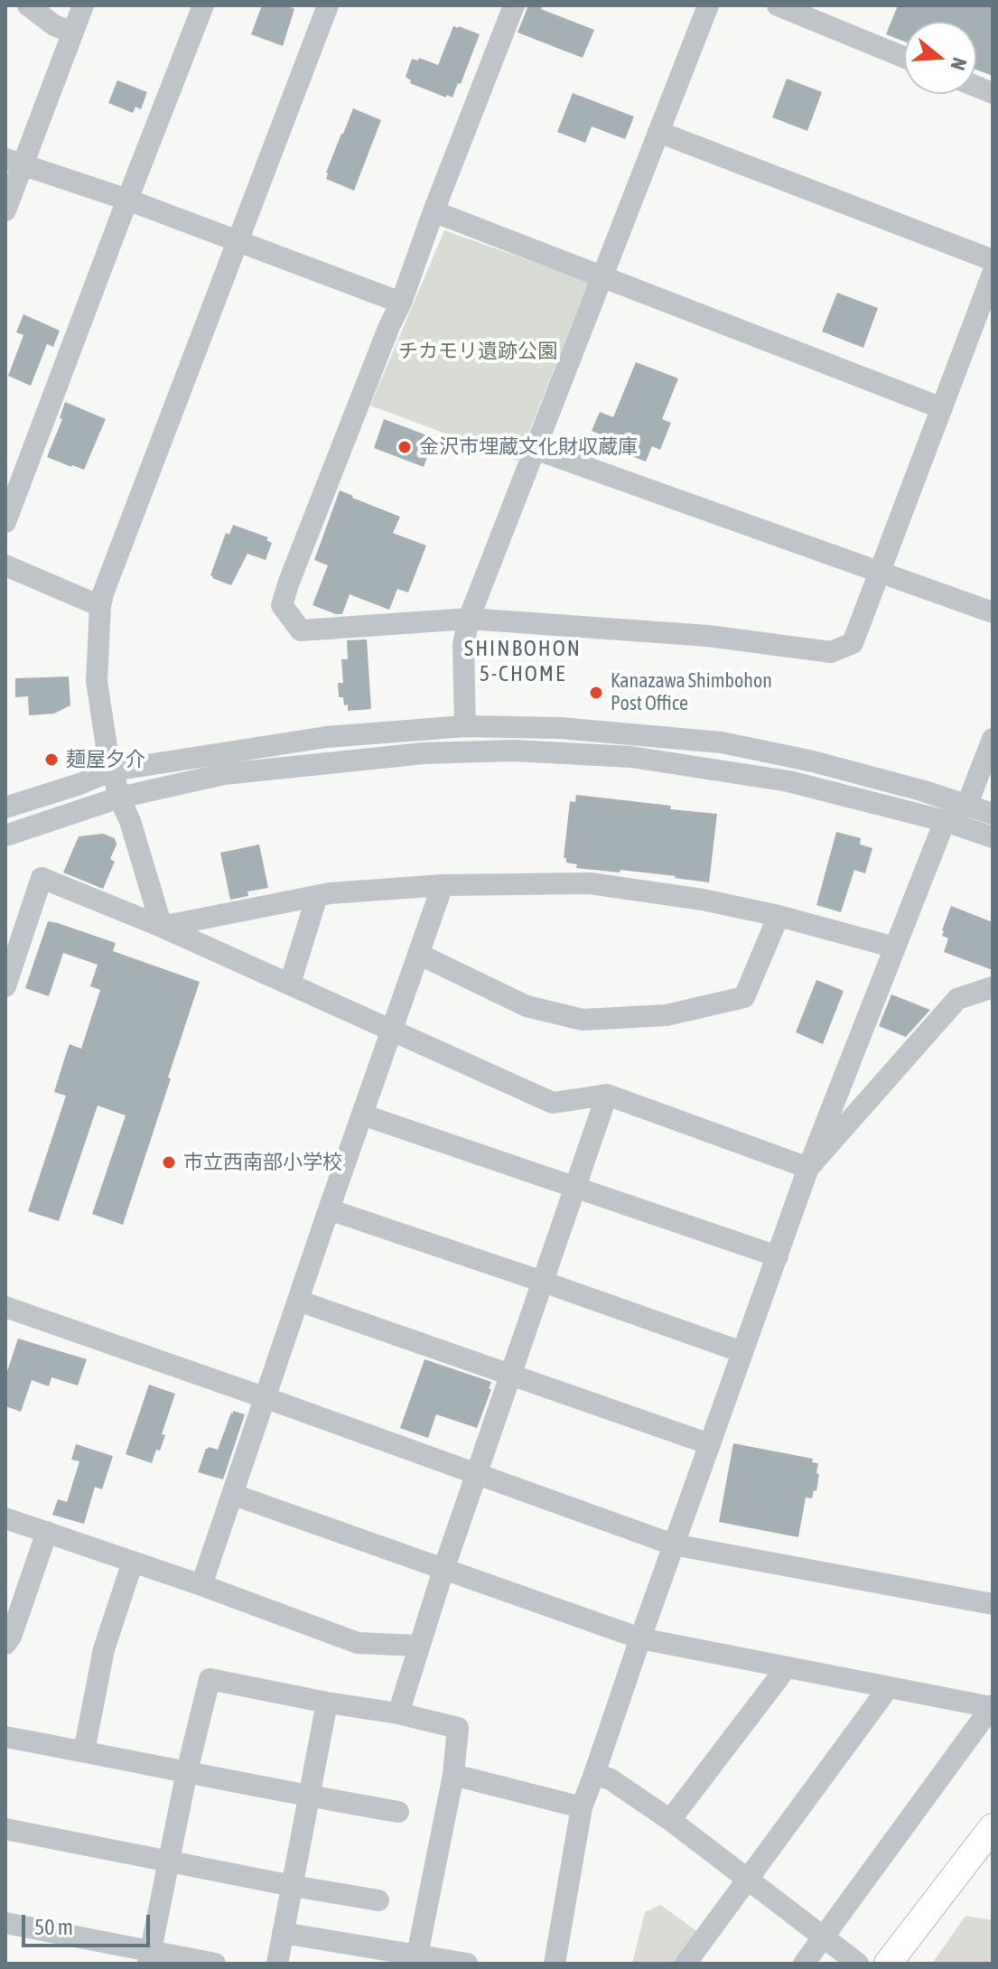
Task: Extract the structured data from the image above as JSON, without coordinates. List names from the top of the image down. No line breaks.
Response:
{"districts":["SHINBOHON 5-CHOME"],"parks":["チカモリ遺跡公園"],"places":["金沢市埋蔵文化財収蔵庫","Kanazawa Shimbohon Post Office","麺屋夕介","市立西南部小学校"],"scale_bar":"50 m","north":"right"}
